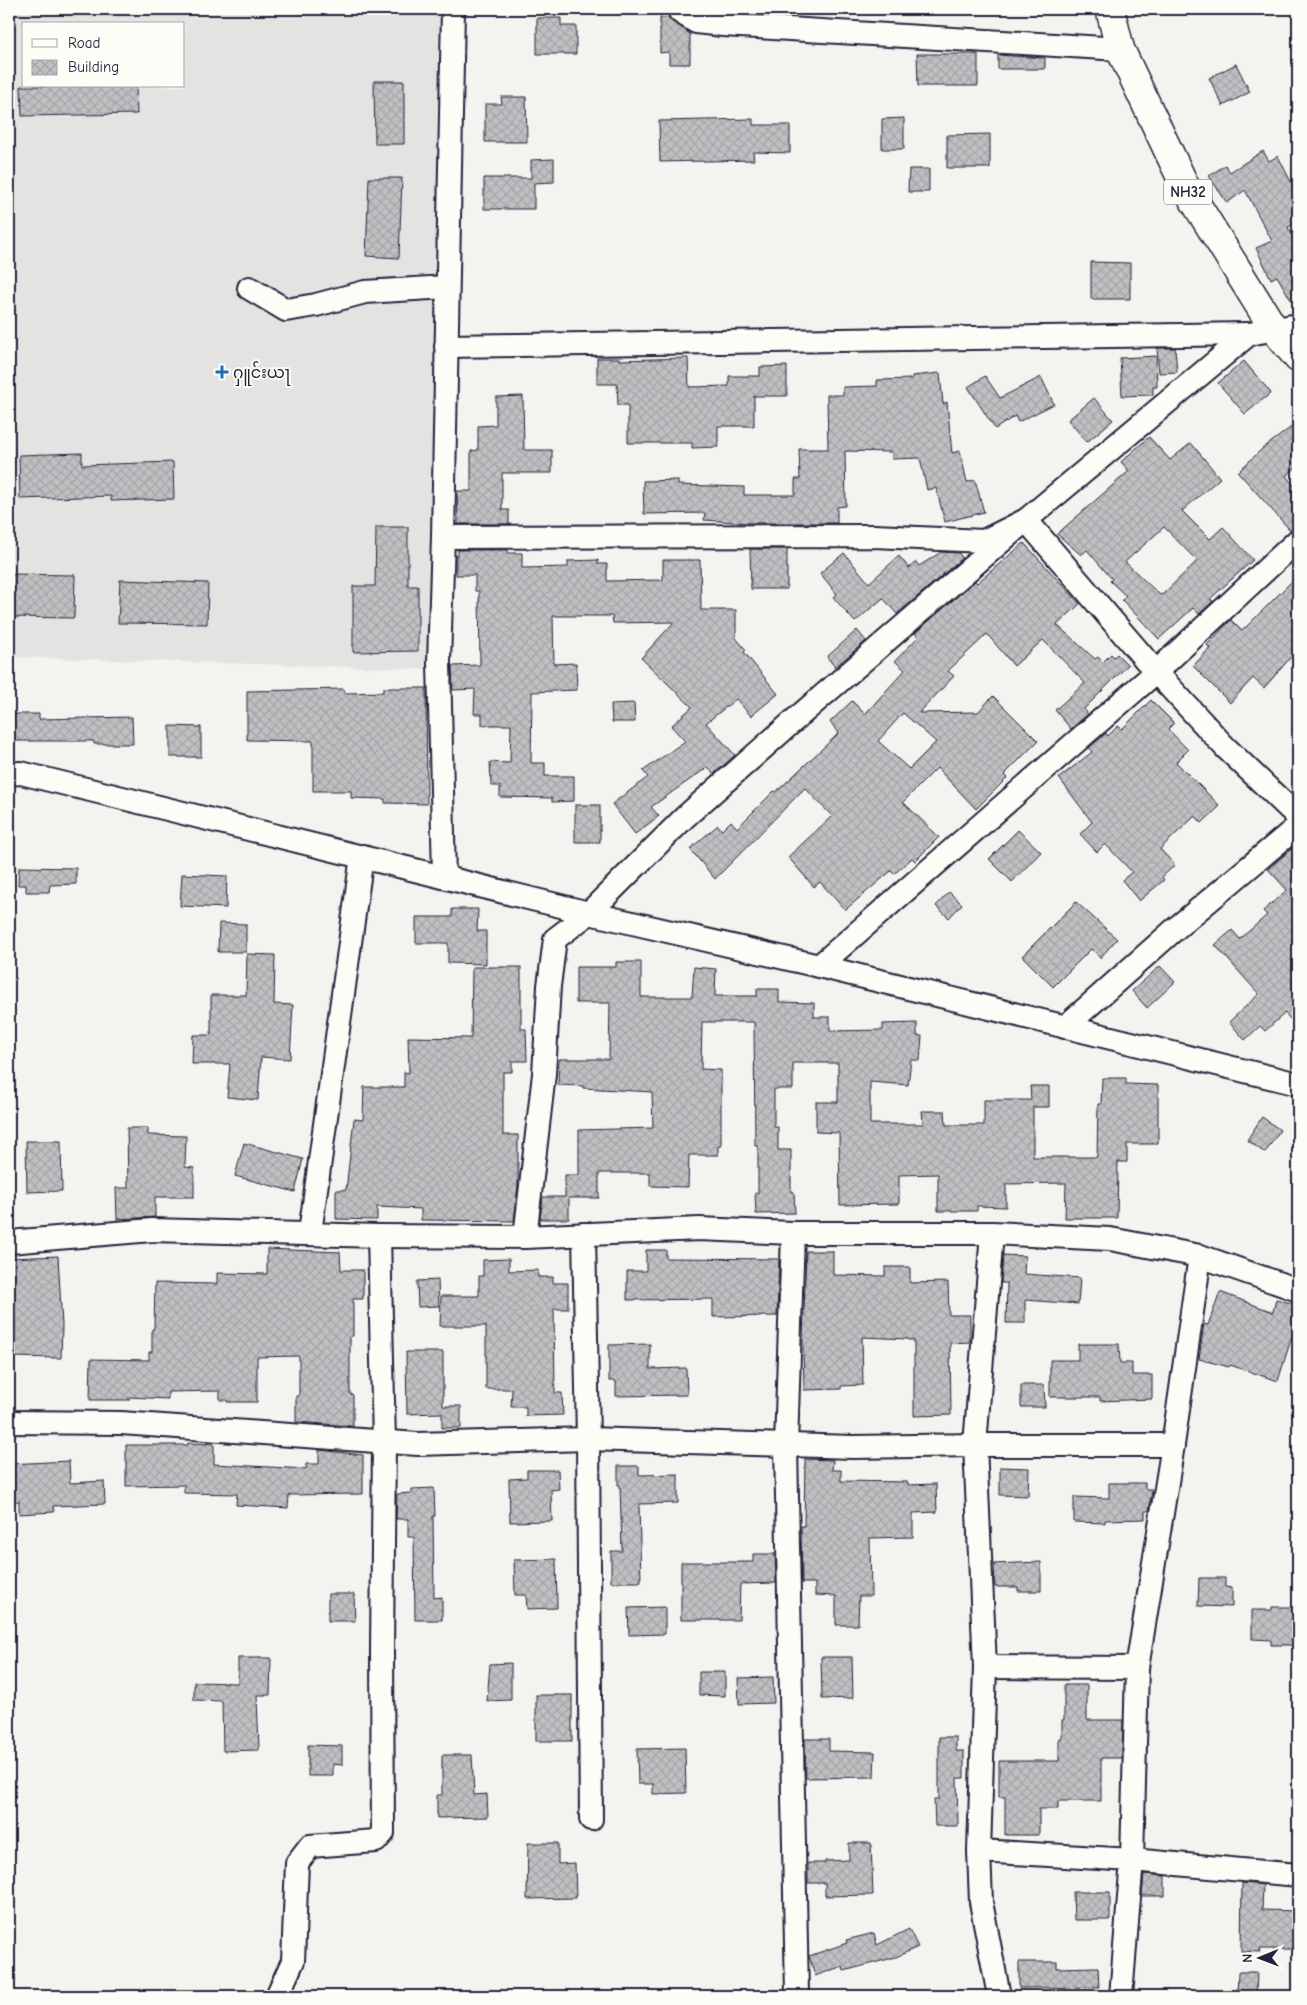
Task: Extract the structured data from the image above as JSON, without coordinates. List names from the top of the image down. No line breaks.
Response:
{"streets":{"highway":["NH32"]},"places":{"health":["ႁူင်းယႃ"]},"legend":["Road","Building"],"north":"left"}
